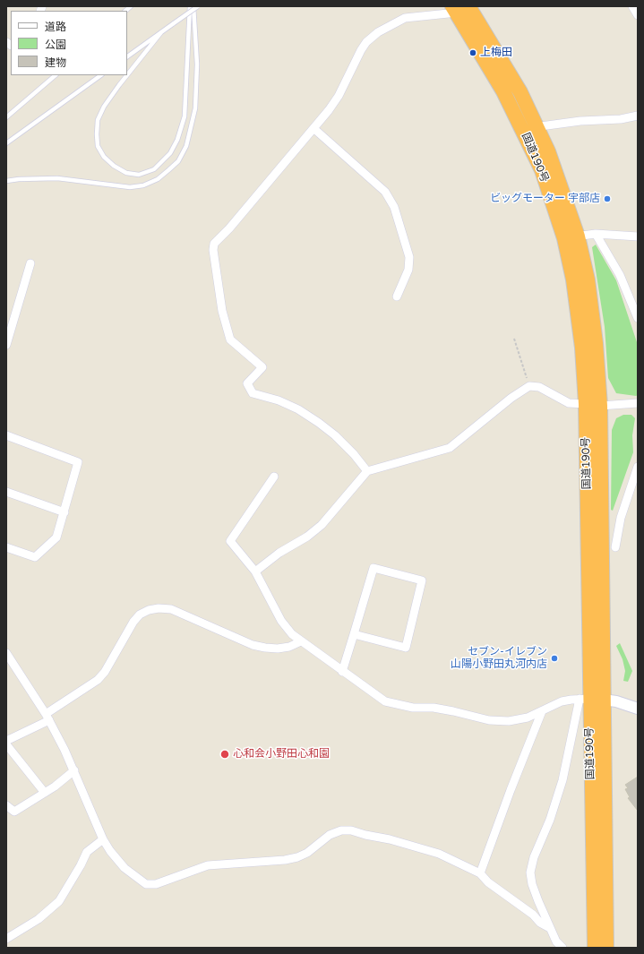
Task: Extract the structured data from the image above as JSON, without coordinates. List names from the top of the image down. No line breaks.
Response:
{"streets":{"highway":["国道190号"]},"places":["上梅田","ビッグモーター 宇部店","セブン-イレブン 山陽小野田丸河内店","心和会小野田心和園"],"legend":["道路","公園","建物"]}
